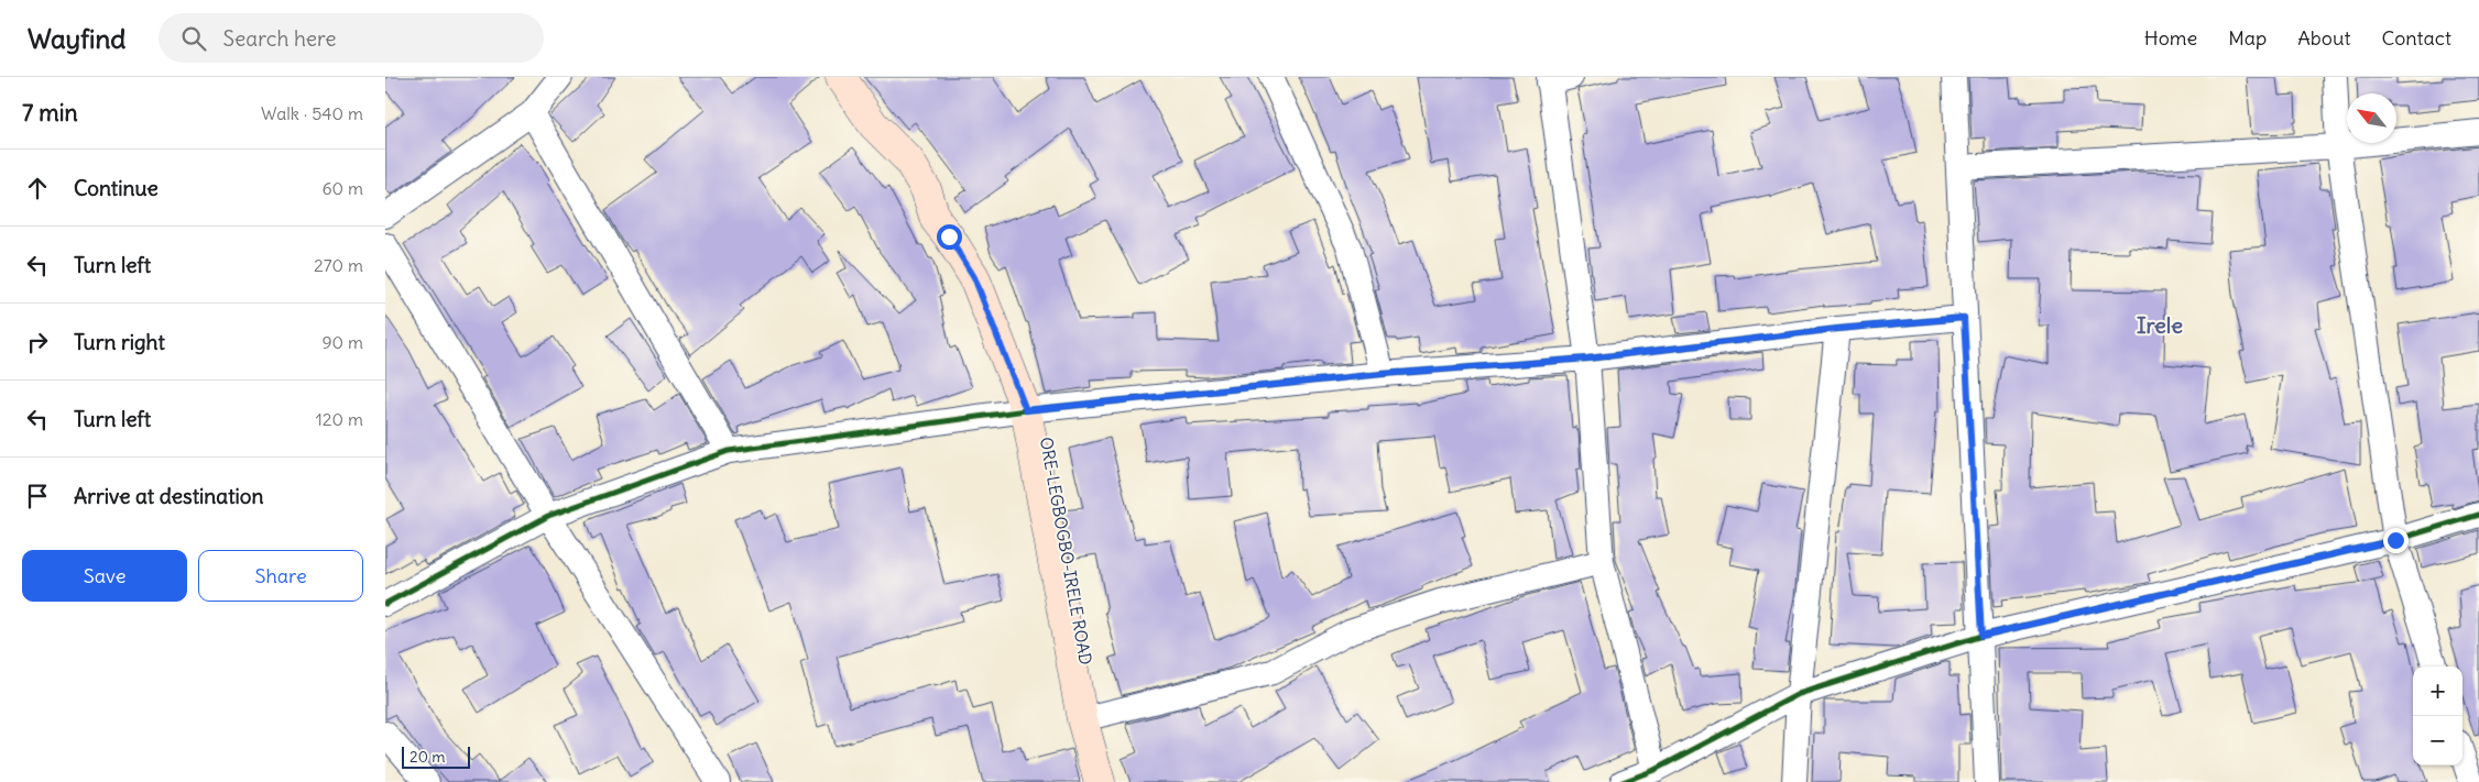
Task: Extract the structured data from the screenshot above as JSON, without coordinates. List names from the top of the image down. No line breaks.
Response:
{"streets":{"main road":["ORE-LEGBOGBO-IRELE ROAD"]},"districts":["Irele"],"scale_bar":"20 m","north":"top left","page":{"header":"Wayfind","search":"Search here","nav":["Home","Map","About","Contact"],"heading":["7 min","Walk · 540 m"],"list":[["Continue","60 m"],["Turn left","270 m"],["Turn right","90 m"],["Turn left","120 m"],"Arrive at destination"],"buttons":["Save","Share"],"map_buttons":["+","−"],"scale":"20 m"}}
